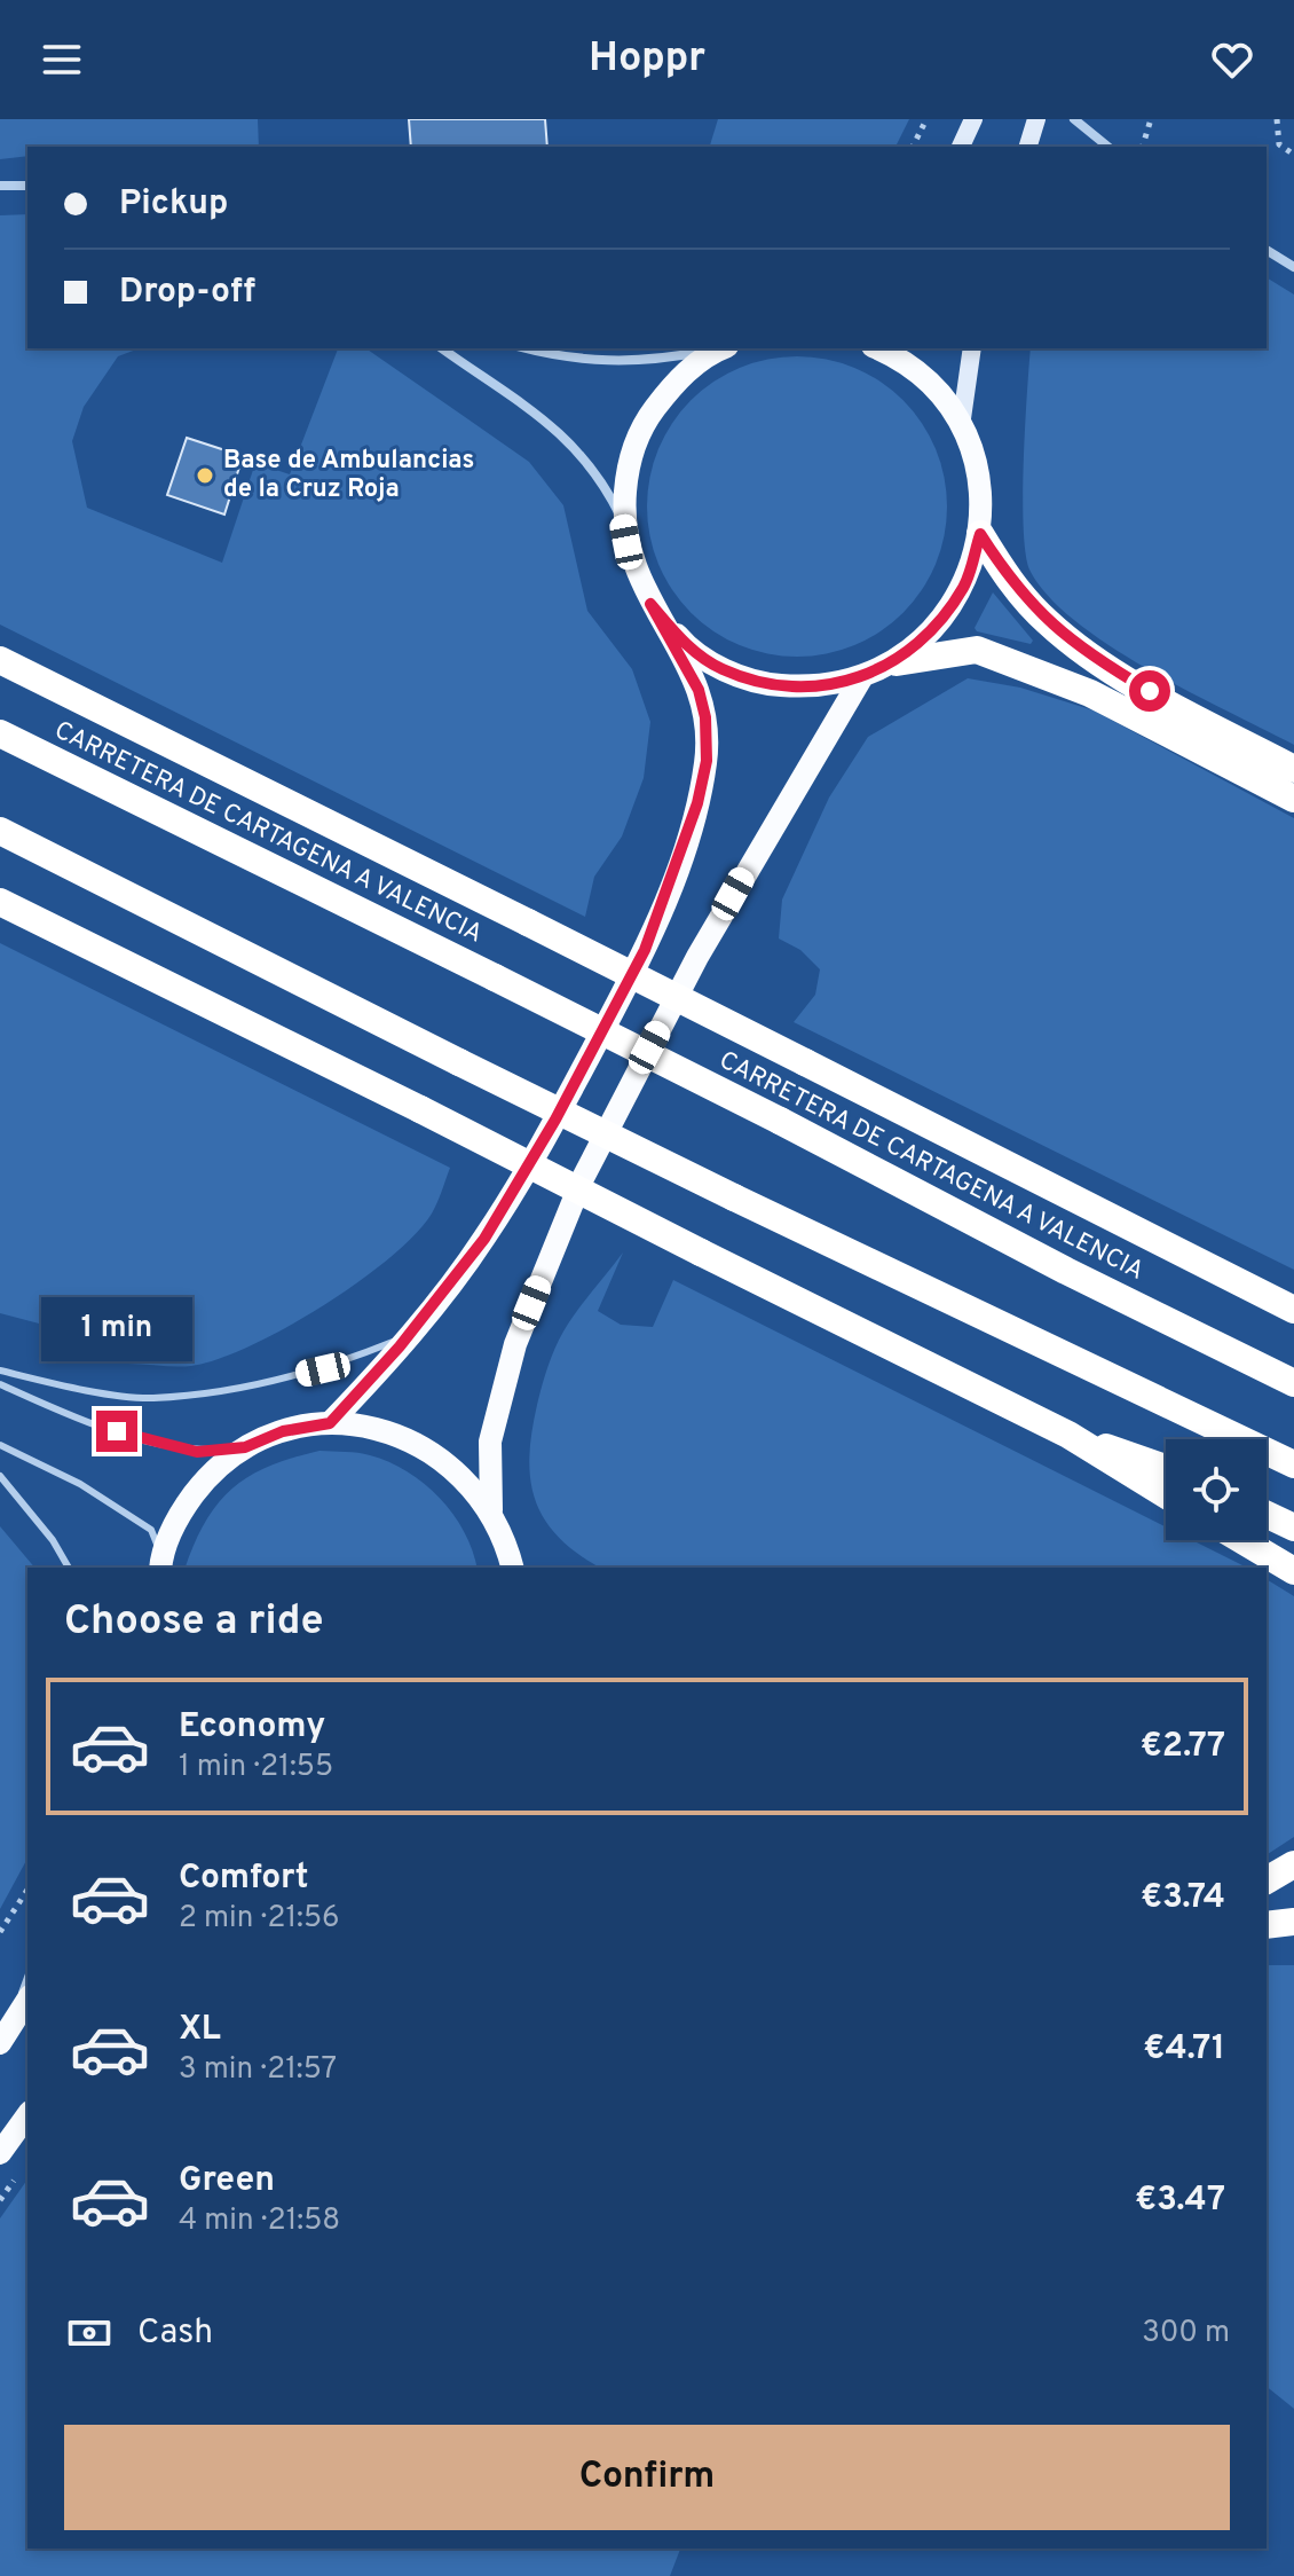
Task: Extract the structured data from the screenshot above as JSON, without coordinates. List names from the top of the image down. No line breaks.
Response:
{"streets":{"highway":["CARRETERA DE CARTAGENA A VALENCIA"]},"places":["Base de Ambulancias de la Cruz Roja"],"page":{"header":"Hoppr","banner":["Pickup","Drop-off"],"bubble":"1 min","heading":"Choose a ride","list":[{"name":"Economy","note":"1 min · 21:55","value":"€2.77"},{"name":"Comfort","note":"2 min · 21:56","value":"€3.74"},{"name":"XL","note":"3 min · 21:57","value":"€4.71"},{"name":"Green","note":"4 min · 21:58","value":"€3.47"}],"pay":["Cash","300 m"],"buttons":"Confirm"}}
